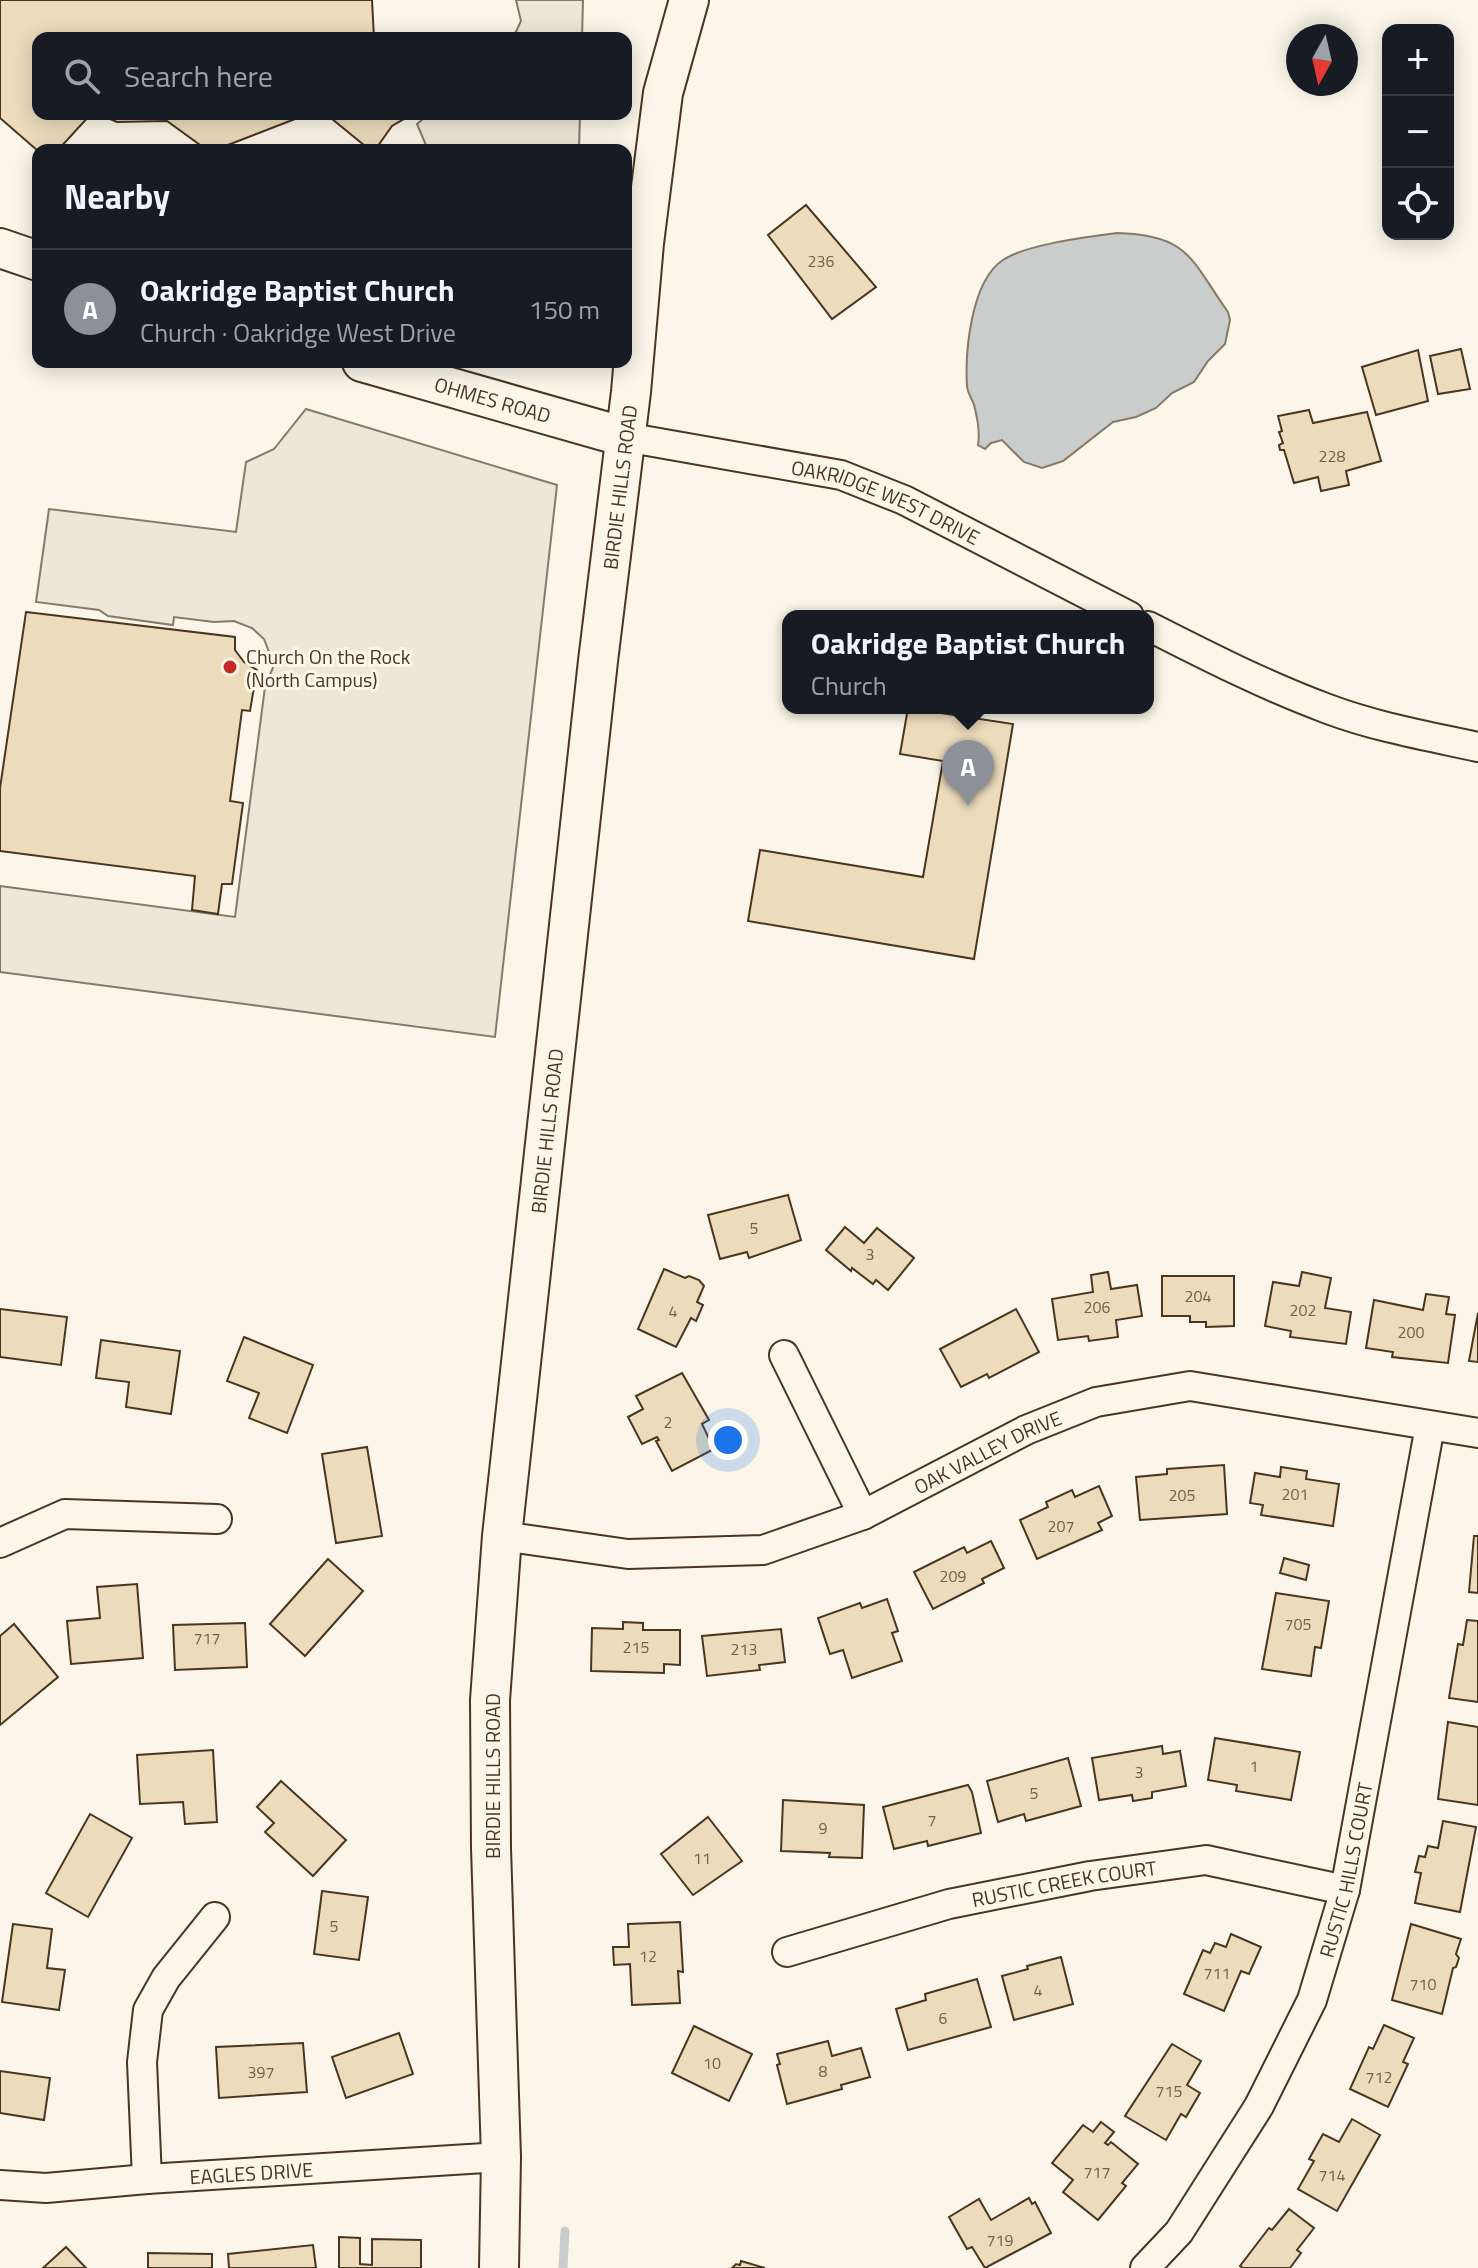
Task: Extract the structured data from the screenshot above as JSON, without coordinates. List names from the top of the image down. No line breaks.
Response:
{"streets":{"main road":["OHMES ROAD","BIRDIE HILLS ROAD"],"street":["OAKRIDGE WEST DRIVE","OAK VALLEY DRIVE","RUSTIC HILLS COURT","RUSTIC CREEK COURT","EAGLES DRIVE"]},"crossings":[["OHMES ROAD","BIRDIE HILLS ROAD"],["OHMES ROAD","OAKRIDGE WEST DRIVE"],["BIRDIE HILLS ROAD","OAKRIDGE WEST DRIVE"],["BIRDIE HILLS ROAD","OAK VALLEY DRIVE"],["BIRDIE HILLS ROAD","EAGLES DRIVE"],["OAK VALLEY DRIVE","RUSTIC HILLS COURT"],["RUSTIC HILLS COURT","RUSTIC CREEK COURT"]],"places":["Church On the Rock (North Campus)"],"house_numbers":["236","228","5","3","204","206","202","4","200","2","201","205","207","209","705","717","215","213","1","3","5","7","9","11","5","12","711","710","4","6","10","8","397","712","715","717","714","719"],"north":"bottom","page":{"map_buttons":["+","−"],"search":"Search here","heading":"Nearby","list":[{"mark":"A","name":"Oakridge Baptist Church","note":"Church · Oakridge West Drive","value":"150 m"}],"popup":["Oakridge Baptist Church","Church"],"pins":"A"}}
